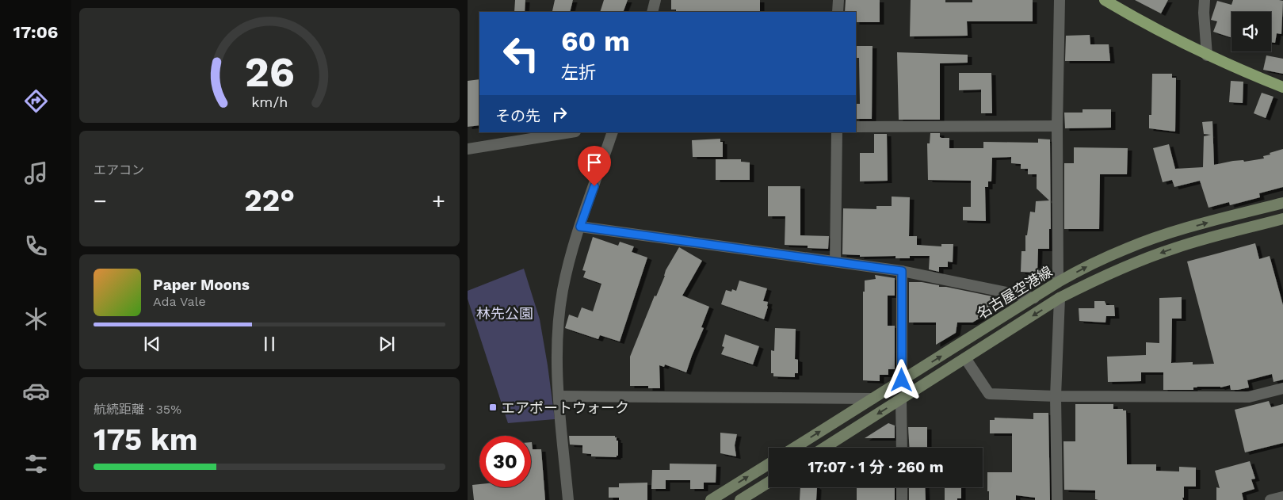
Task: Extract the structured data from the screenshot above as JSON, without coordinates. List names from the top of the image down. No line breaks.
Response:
{"streets":{"main road":["名古屋空港線"]},"parks":["林先公園"],"places":{"transit":["エアポートウォーク"]},"page":{"tabs":"17:06","turn":["60 m","左折"],"then":"その先","tile":["エアコン",["航続距離 · 35%","175 km"]],"heat":["−","22°","+"],"song":["Paper Moons","Ada Vale"],"limit":"30","trip":"17:07 · 1 分 · 260 m","gauge":["26","km/h"]}}
